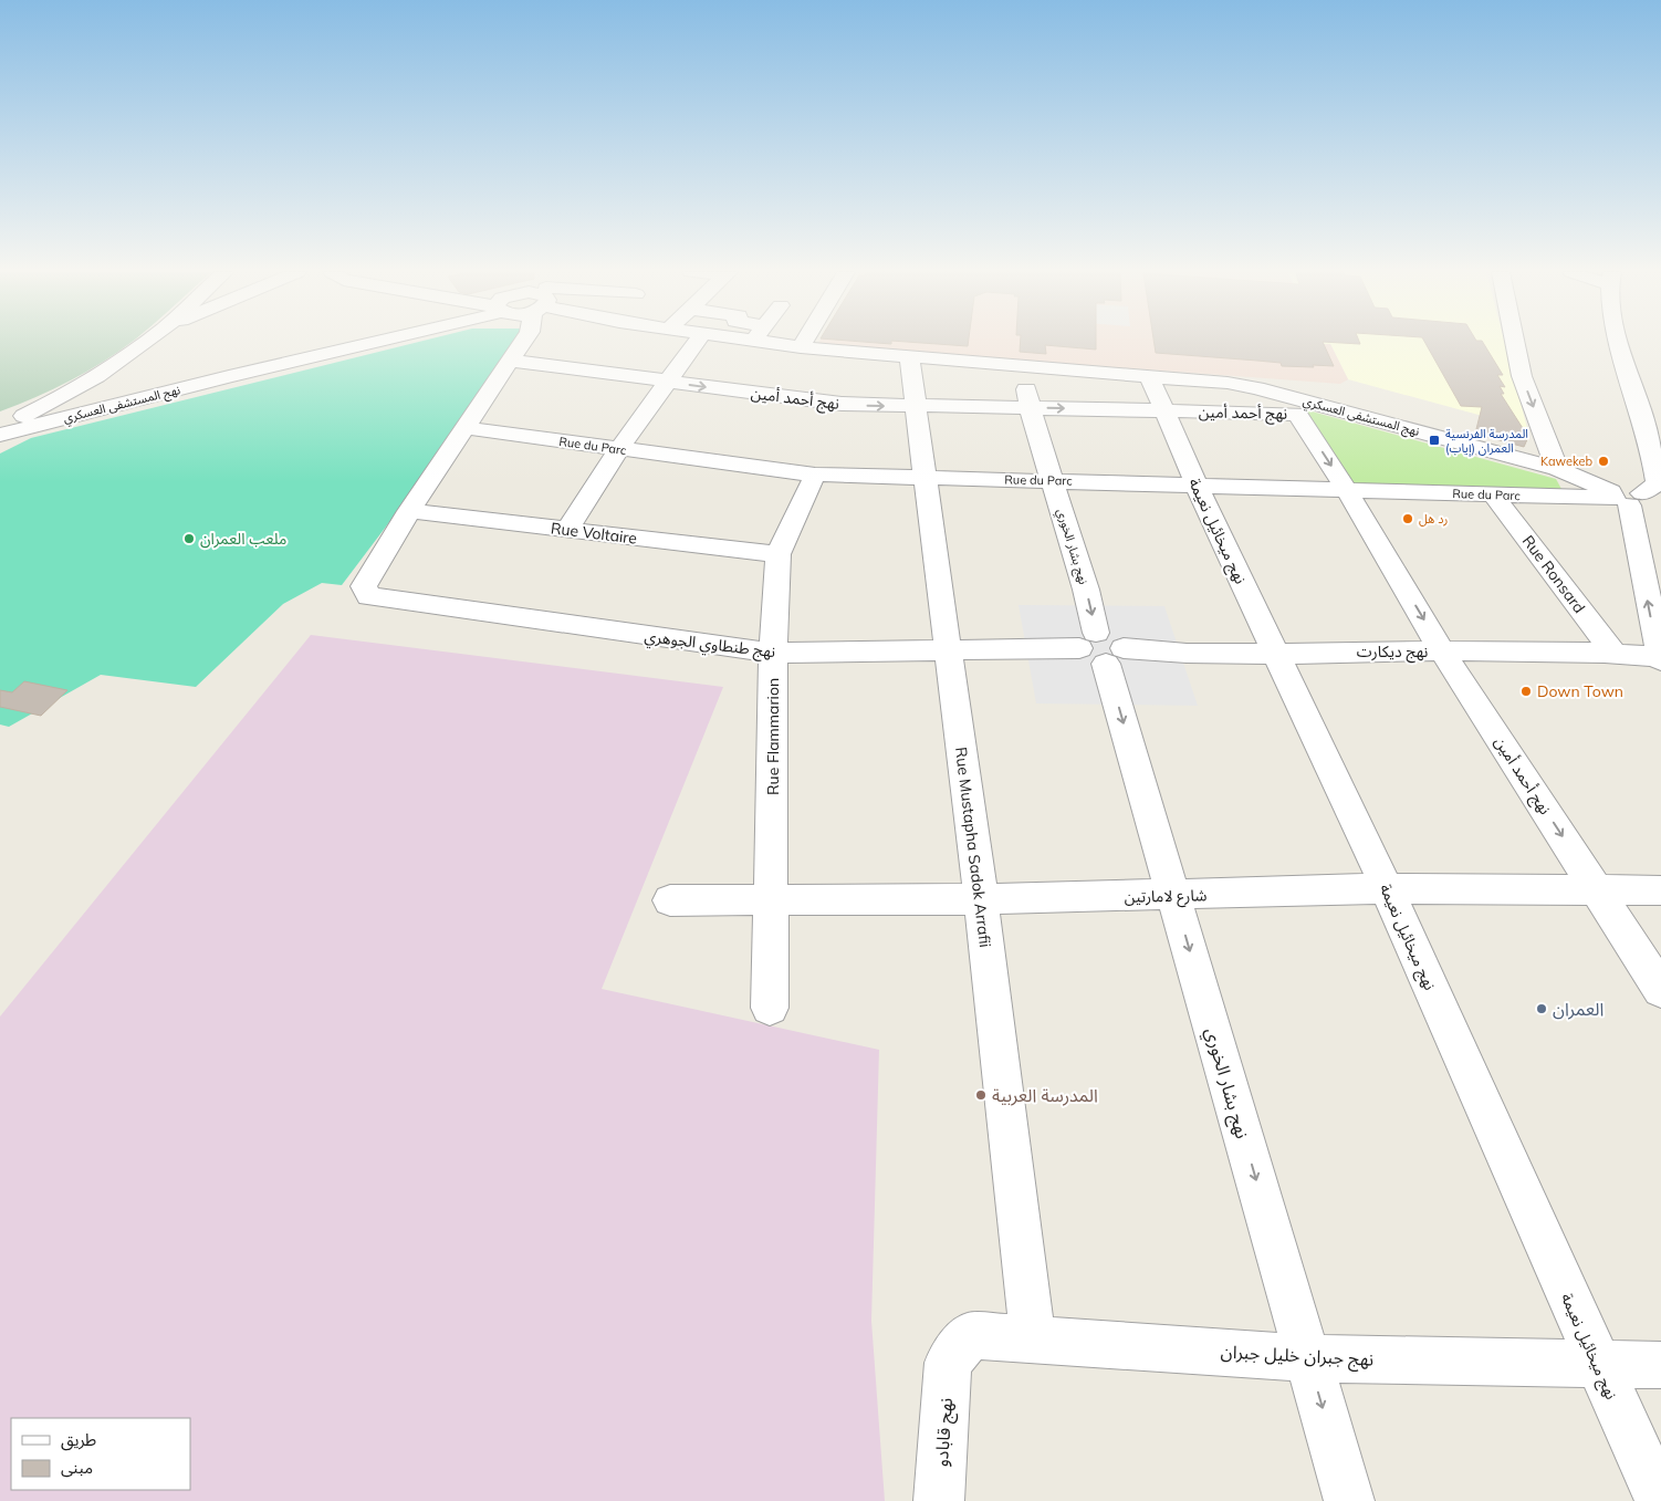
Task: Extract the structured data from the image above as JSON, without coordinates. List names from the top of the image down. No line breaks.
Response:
{"streets":{"street":["نهج أحمد أمين","نهج المستشفى العسكري","Rue du Parc","نهج ميخائيل نعيمة","Rue Voltaire","نهج بشار الخوري","Rue Ronsard","نهج طنطاوي الجوهري","نهج ديكارت","Rue Flammarion","Rue Mustapha Sadok Arrafii","شارع لامارتين","نهج جبران خليل جبران","نهج قابادو"]},"crossings":[["نهج أحمد أمين","Rue du Parc"],["نهج أحمد أمين","نهج ميخائيل نعيمة"],["نهج أحمد أمين","نهج بشار الخوري"],["نهج أحمد أمين","نهج ديكارت"],["نهج أحمد أمين","Rue Mustapha Sadok Arrafii"],["نهج أحمد أمين","شارع لامارتين"],["نهج المستشفى العسكري","Rue du Parc"],["نهج المستشفى العسكري","نهج ميخائيل نعيمة"],["نهج المستشفى العسكري","نهج بشار الخوري"],["نهج المستشفى العسكري","Rue Mustapha Sadok Arrafii"],["Rue du Parc","نهج ميخائيل نعيمة"],["Rue du Parc","نهج بشار الخوري"],["Rue du Parc","Rue Ronsard"],["Rue du Parc","Rue Flammarion"],["Rue du Parc","Rue Mustapha Sadok Arrafii"],["نهج ميخائيل نعيمة","نهج ديكارت"],["نهج ميخائيل نعيمة","شارع لامارتين"],["نهج ميخائيل نعيمة","نهج جبران خليل جبران"],["Rue Voltaire","نهج طنطاوي الجوهري"],["Rue Voltaire","Rue Flammarion"],["نهج بشار الخوري","نهج طنطاوي الجوهري"],["نهج بشار الخوري","نهج ديكارت"],["نهج بشار الخوري","شارع لامارتين"],["نهج بشار الخوري","نهج جبران خليل جبران"],["Rue Ronsard","نهج ديكارت"],["نهج طنطاوي الجوهري","نهج ديكارت"],["نهج طنطاوي الجوهري","Rue Flammarion"],["نهج طنطاوي الجوهري","Rue Mustapha Sadok Arrafii"],["Rue Flammarion","شارع لامارتين"],["Rue Mustapha Sadok Arrafii","شارع لامارتين"],["Rue Mustapha Sadok Arrafii","نهج جبران خليل جبران"],["نهج جبران خليل جبران","نهج قابادو"]],"one_way":["نهج أحمد أمين","نهج بشار الخوري"],"places":{"transit":["المدرسة الفرنسية العمران (إياب)"],"other":["Kawekeb","رد هل","ملعب العمران","Down Town","العمران","المدرسة العربية"]},"legend":["طريق","مبنى"]}
